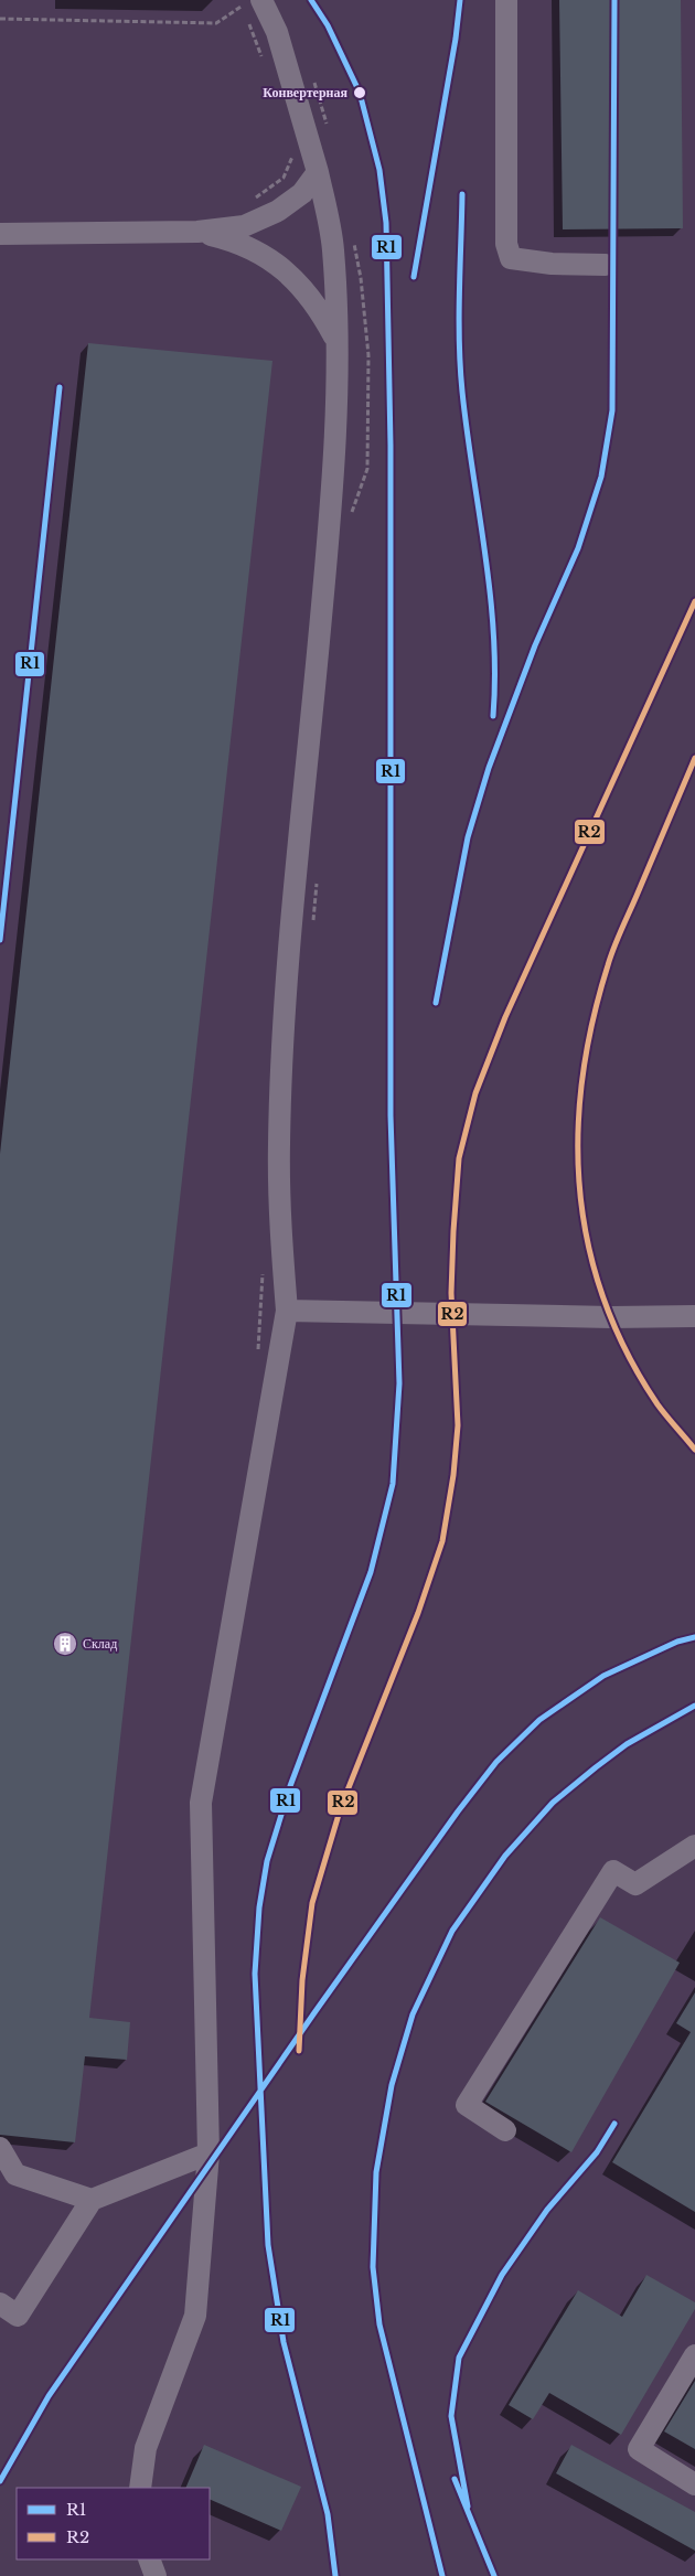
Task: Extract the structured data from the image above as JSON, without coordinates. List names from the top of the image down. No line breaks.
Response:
{"places":{"other":["Конвертерная"],"building":["Склад"]},"lines":["transit line R1","transit line R2"],"legend":["R1","R2"]}
